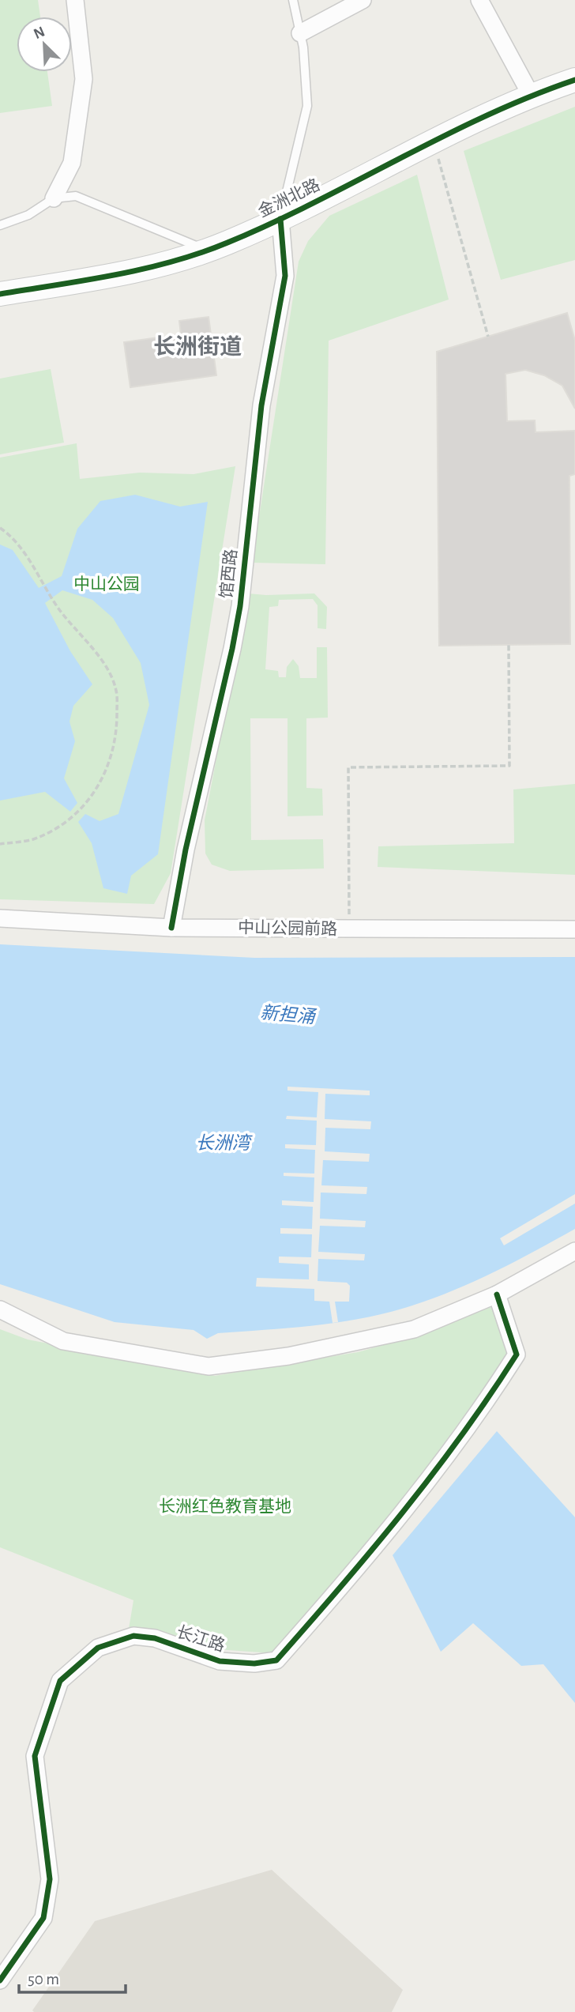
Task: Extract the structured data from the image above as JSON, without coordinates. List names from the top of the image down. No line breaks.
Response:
{"streets":{"main road":["金洲北路"],"street":["馆西路","中山公园前路","长江路"]},"crossings":[["金洲北路","馆西路"],["馆西路","中山公园前路"]],"districts":["长洲街道"],"water":["新担涌","长洲湾"],"parks":["中山公园","长洲红色教育基地"],"scale_bar":"50 m","north":"top left"}
